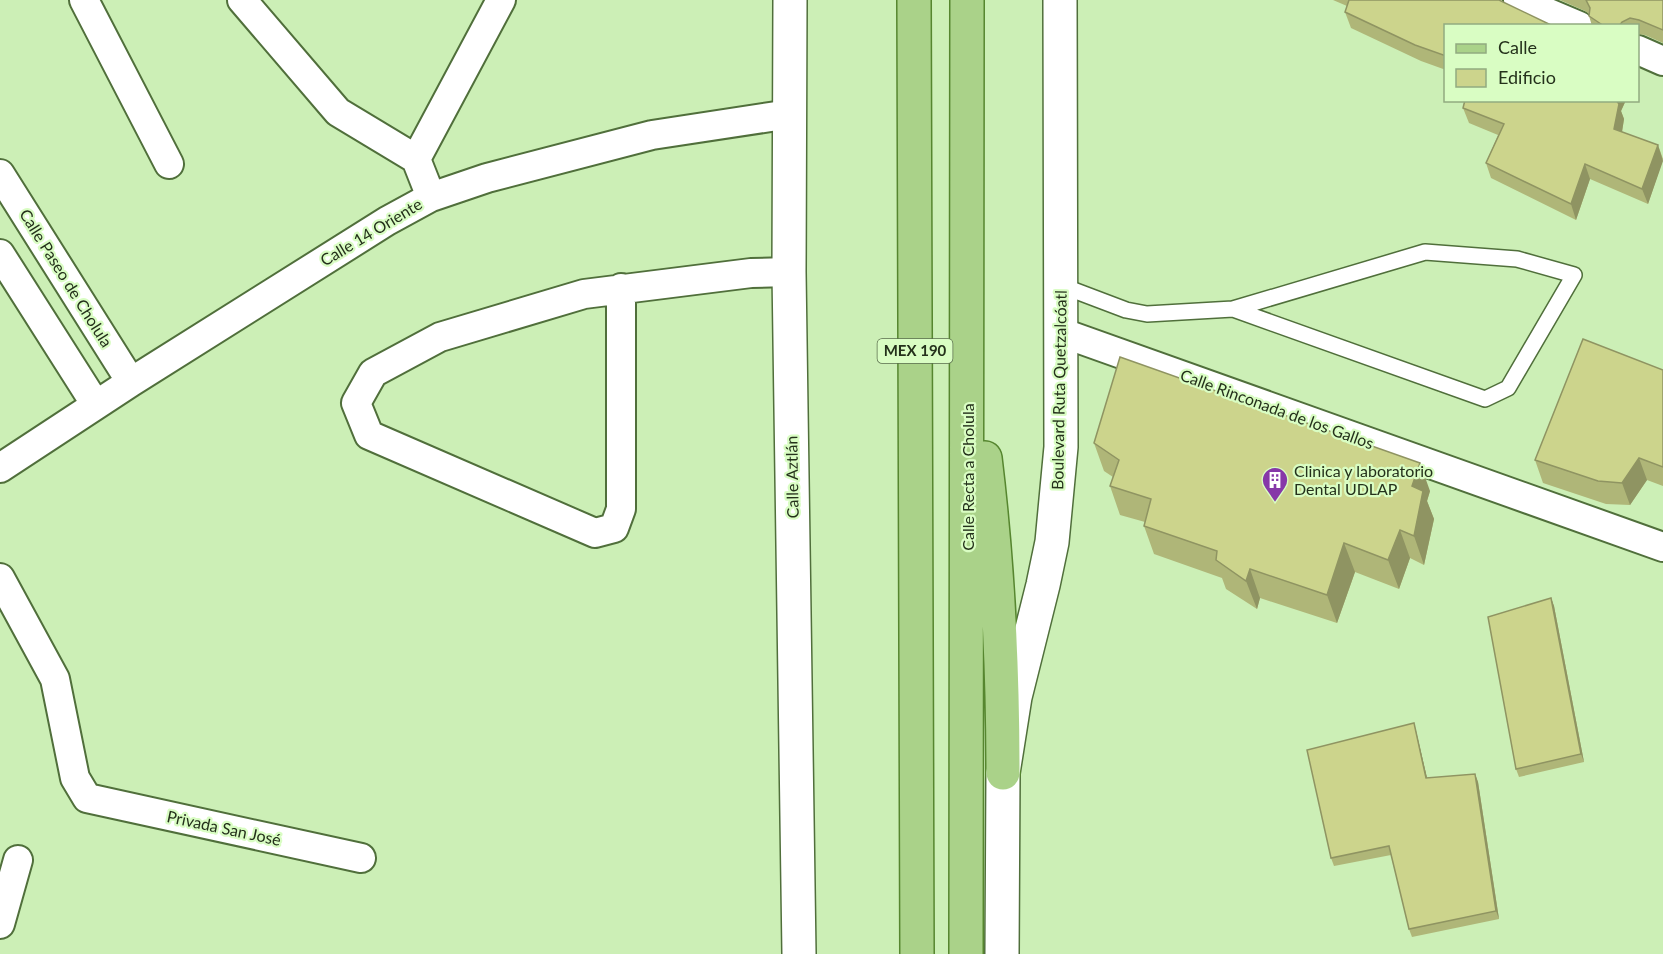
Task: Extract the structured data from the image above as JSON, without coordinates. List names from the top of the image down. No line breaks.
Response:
{"streets":{"main road":["MEX 190","Boulevard Ruta Quetzalcóatl","Calle Aztlán","Calle Recta a Cholula"],"street":["Calle 14 Oriente","Calle Paseo de Cholula","Calle Rinconada de los Gallos","Privada San José"]},"crossings":[["Calle 14 Oriente","Calle Paseo de Cholula"],["Calle 14 Oriente","Calle Aztlán"],["Boulevard Ruta Quetzalcóatl","Calle Rinconada de los Gallos"]],"places":{"building":["Clinica y laboratorio Dental UDLAP"]},"legend":["Calle","Edificio"]}
